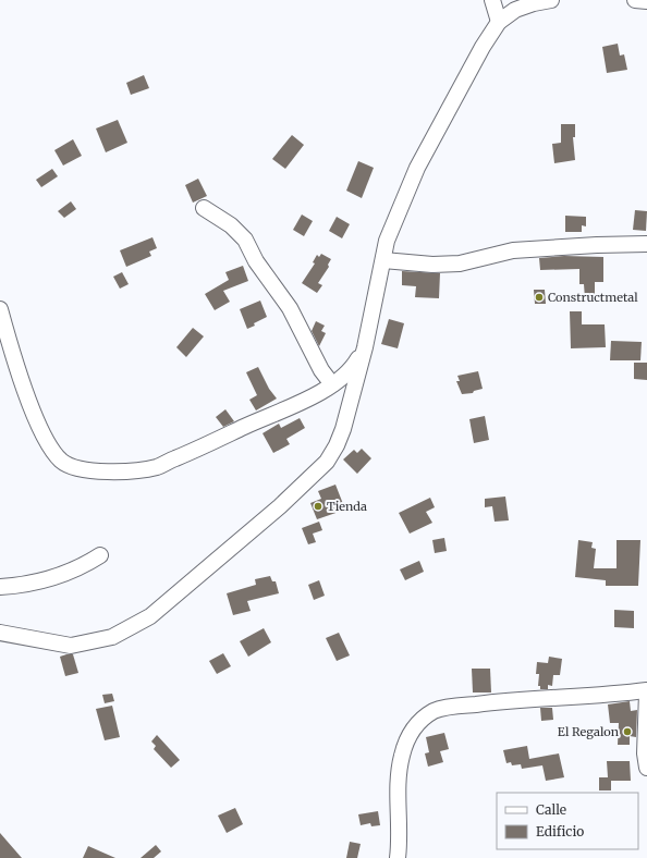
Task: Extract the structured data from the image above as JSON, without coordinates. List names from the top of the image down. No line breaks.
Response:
{"places":["Constructmetal","Tienda","El Regalon"],"legend":["Calle","Edificio"]}
